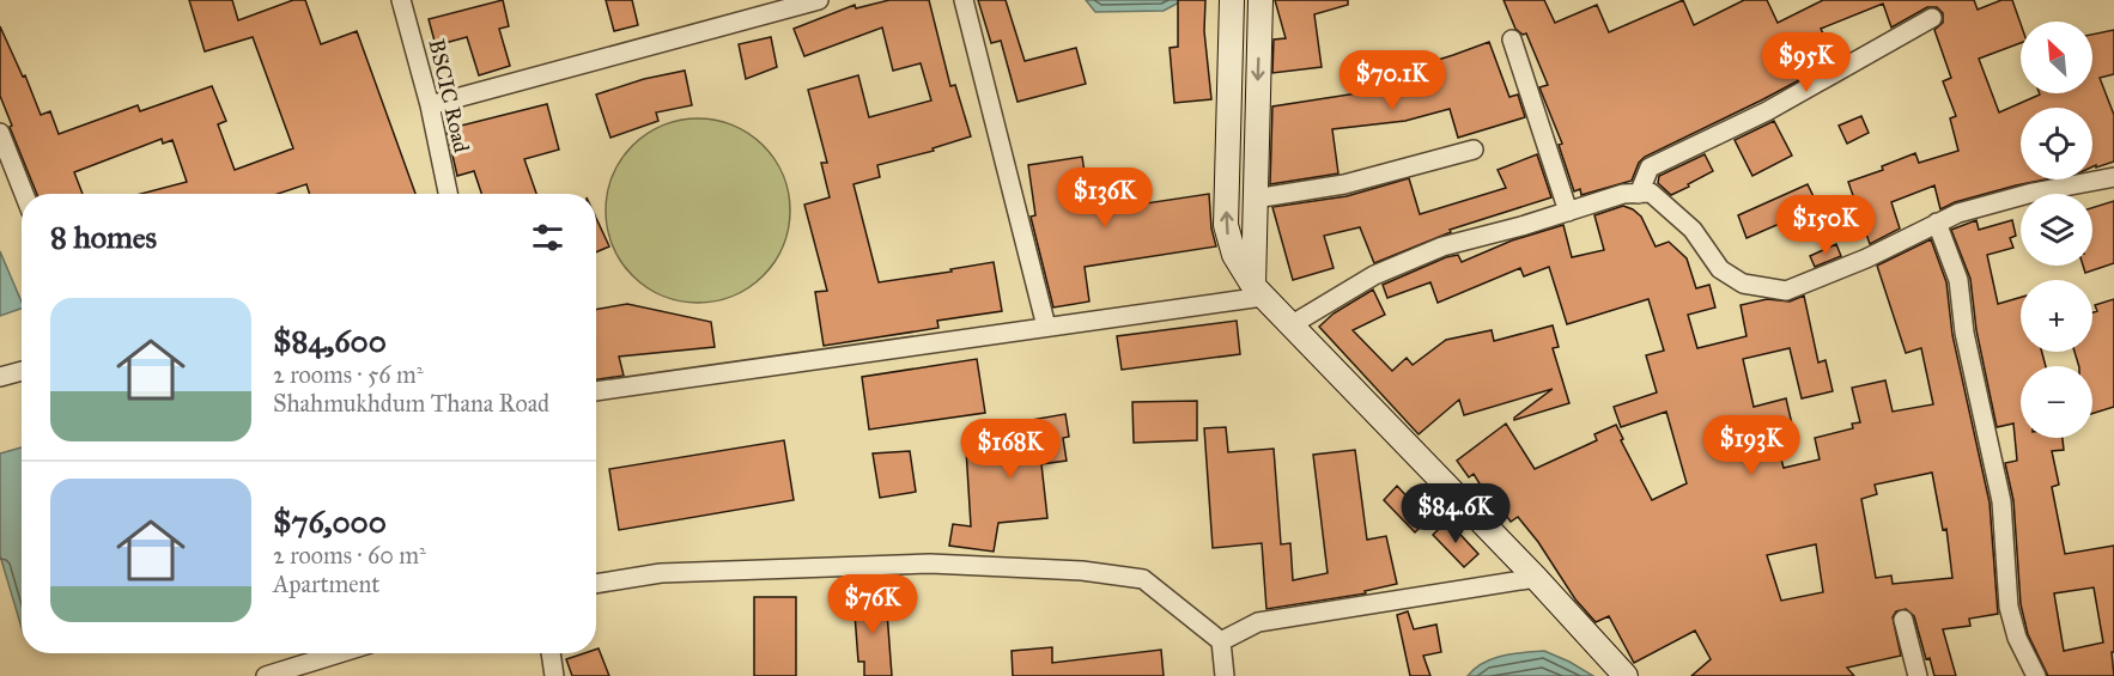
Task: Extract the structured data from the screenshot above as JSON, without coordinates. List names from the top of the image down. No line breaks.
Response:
{"streets":{"street":["BSCIC Road"]},"north":"top left","page":{"map_buttons":["+","−"],"price":["$95K","$70.1K","$136K","$150K","$193K","$168K","$84.6K","$76K"],"heading":"8 homes","list":[{"name":"$84,600","note":"2 rooms · 56 m² · Shahmukhdum Thana Road"},{"name":"$76,000","note":"2 rooms · 60 m² · Apartment"}]}}
